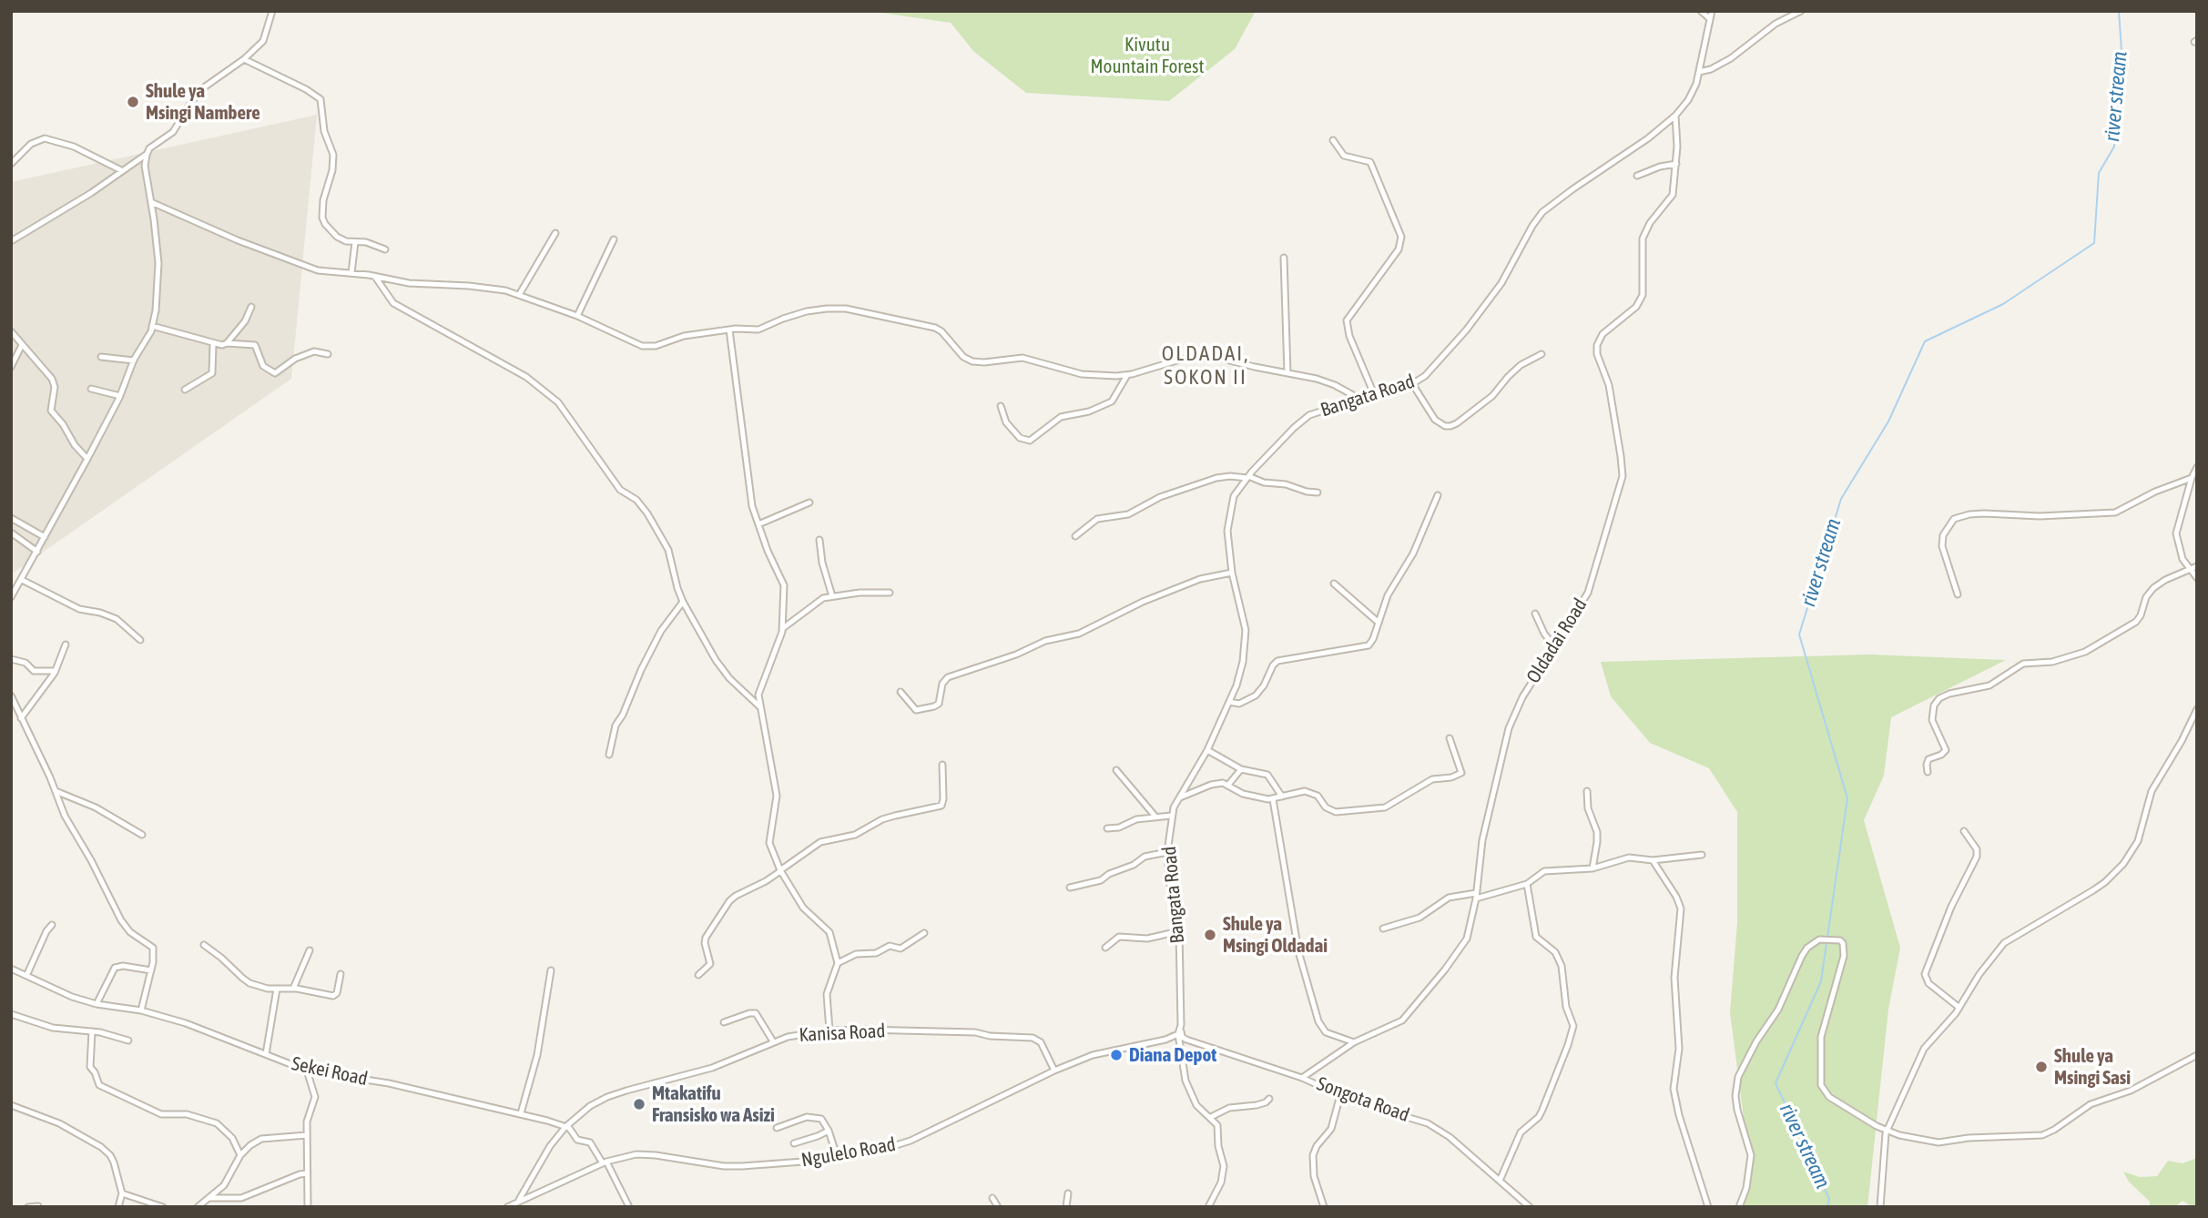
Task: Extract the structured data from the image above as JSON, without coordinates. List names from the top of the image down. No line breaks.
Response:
{"streets":{"street":["Bangata Road","Oldadai Road","Kanisa Road","Sekei Road","Songota Road","Ngulelo Road"]},"crossings":[["Bangata Road","Oldadai Road"],["Bangata Road","Songota Road"],["Bangata Road","Ngulelo Road"],["Oldadai Road","Songota Road"],["Kanisa Road","Sekei Road"],["Kanisa Road","Ngulelo Road"],["Sekei Road","Ngulelo Road"],["Songota Road","Ngulelo Road"]],"districts":["OLDADAI, SOKON II"],"water":["river stream"],"parks":["Kivutu Mountain Forest"],"places":["Shule ya Msingi Nambere","Shule ya Msingi Oldadai","Diana Depot","Shule ya Msingi Sasi","Mtakatifu Fransisko wa Asizi"]}
